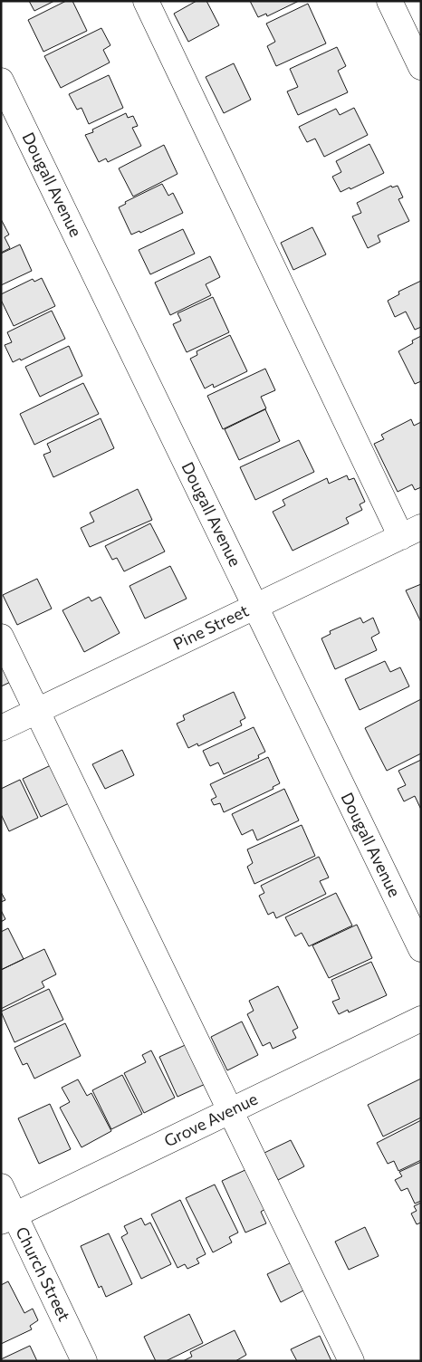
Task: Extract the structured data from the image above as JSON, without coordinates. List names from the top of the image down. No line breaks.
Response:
{"streets":{"street":["Dougall Avenue","Pine Street","Grove Avenue","Church Street"]},"crossings":[["Dougall Avenue","Pine Street"],["Grove Avenue","Church Street"]]}
